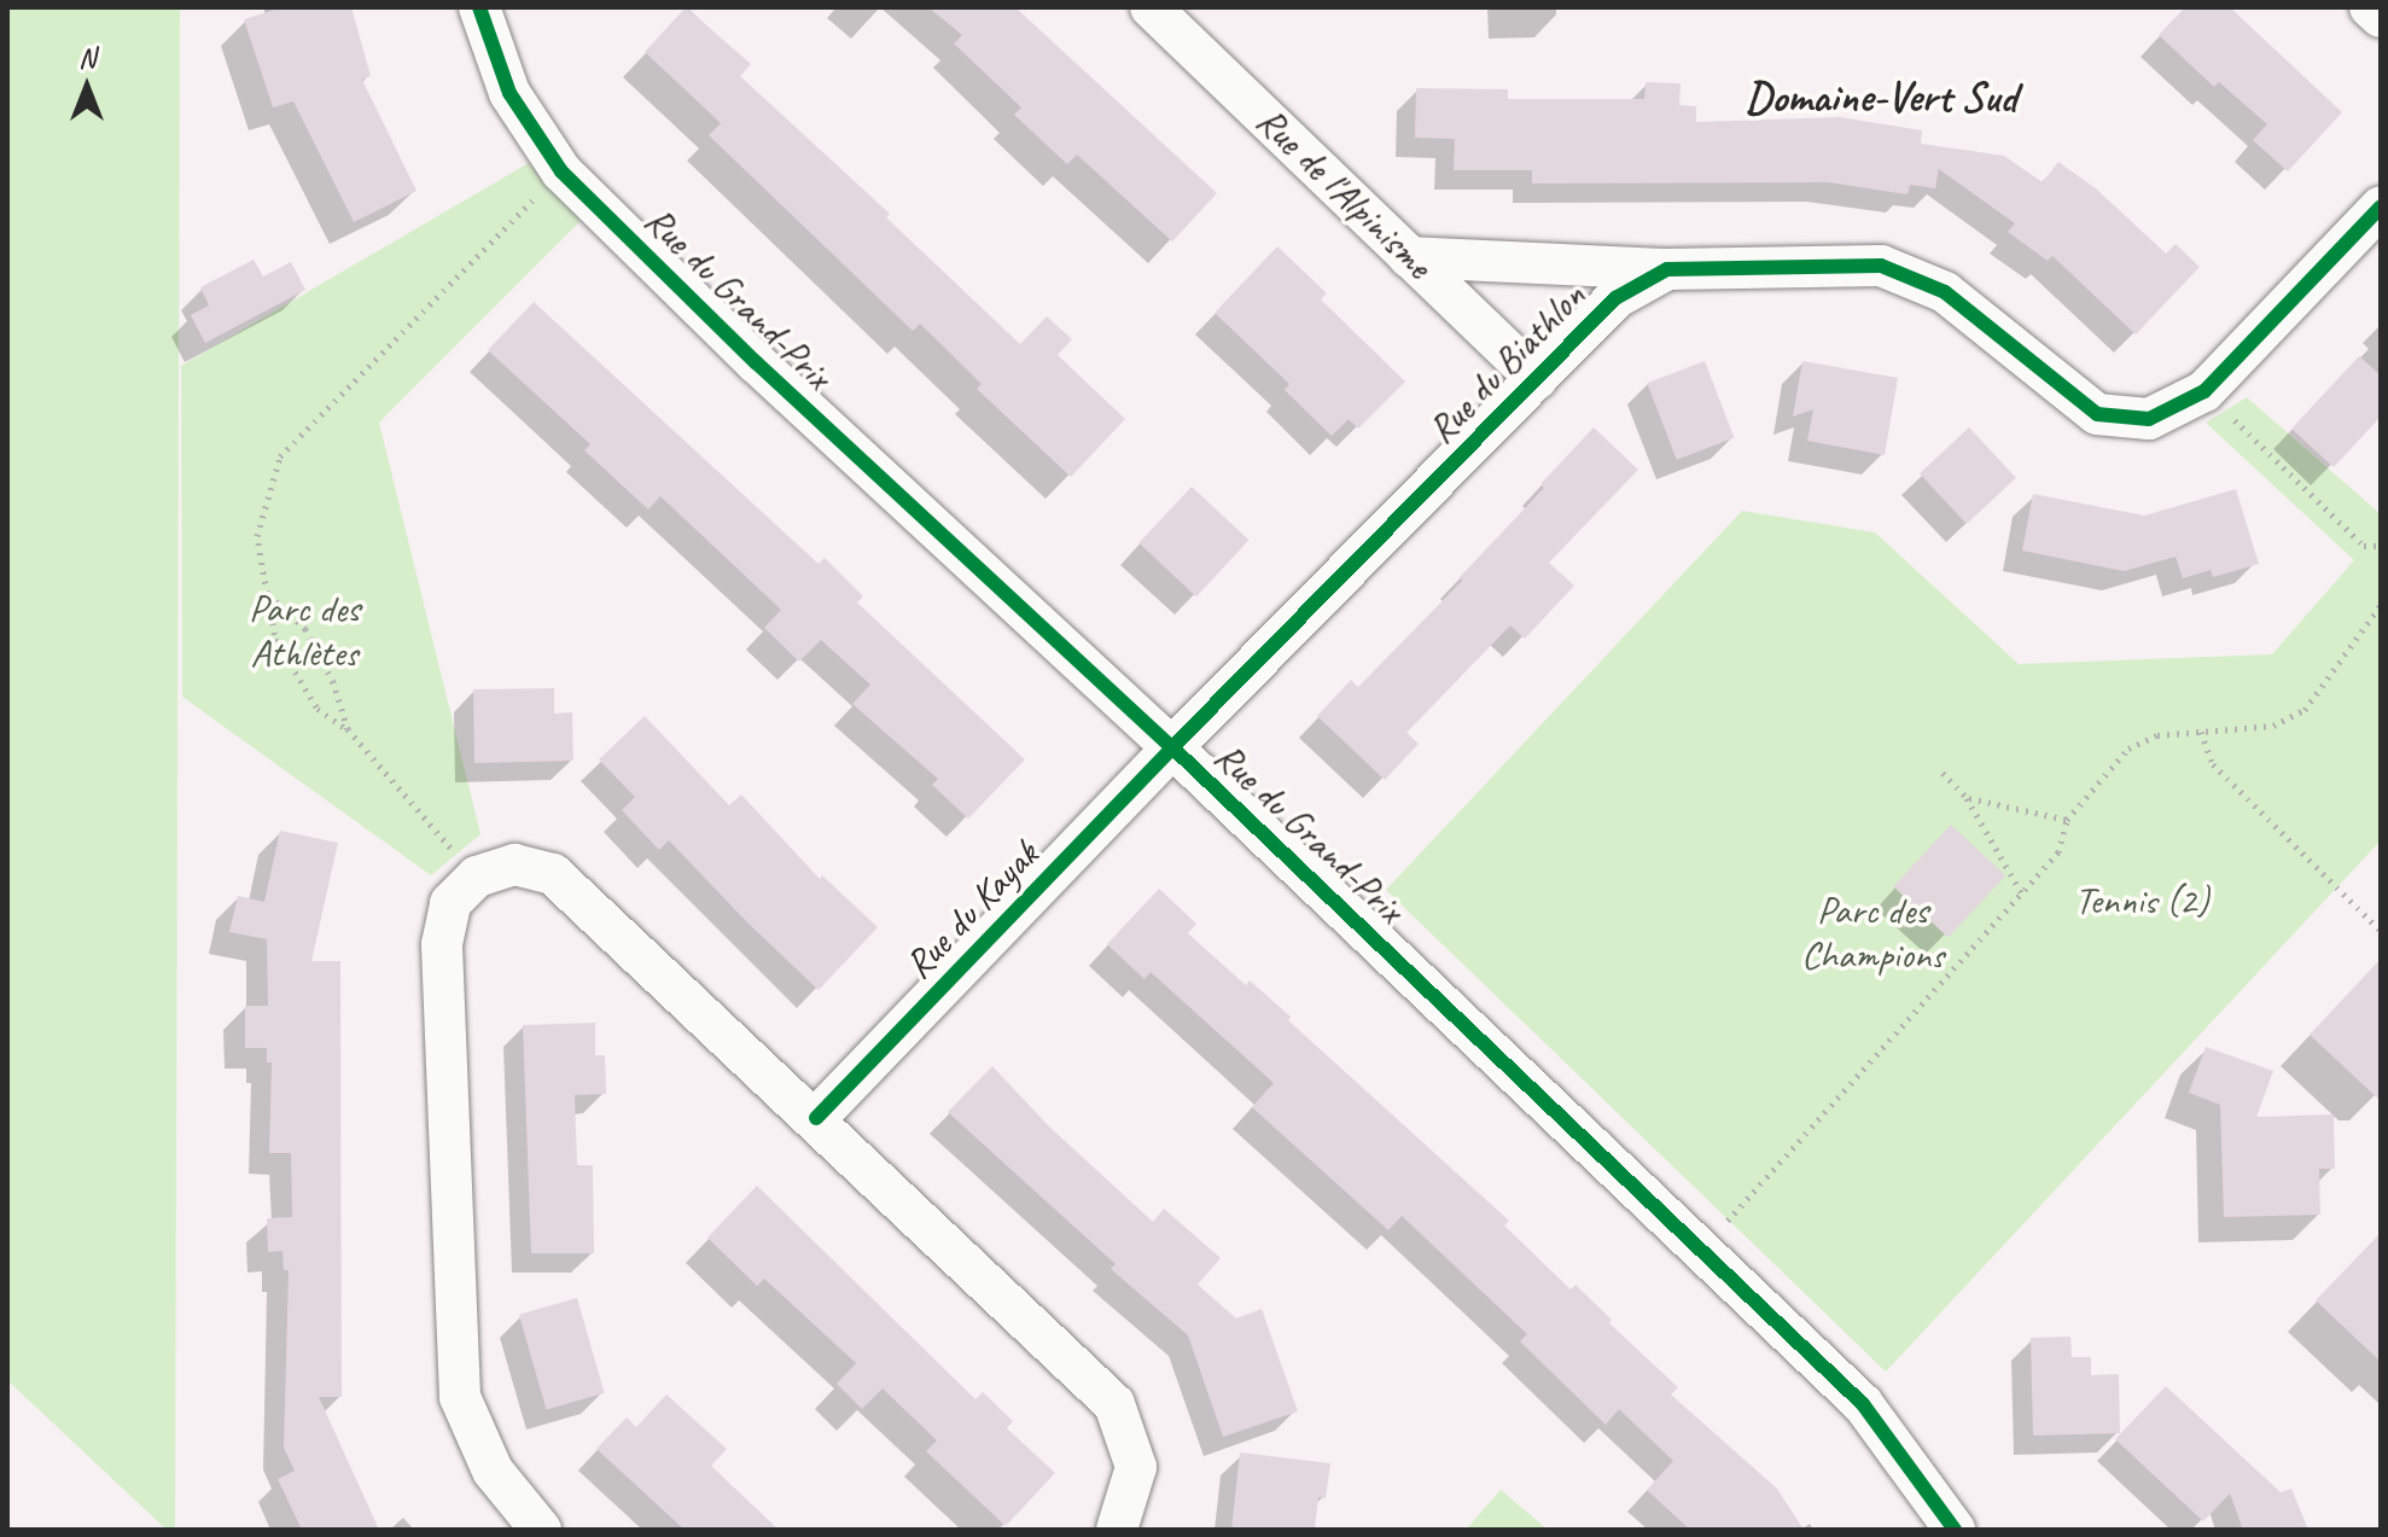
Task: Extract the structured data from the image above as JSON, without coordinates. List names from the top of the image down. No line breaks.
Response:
{"streets":{"street":["Rue de l'Alpinisme","Rue du Grand-Prix","Rue du Biathlon","Rue du Kayak"]},"crossings":[["Rue de l'Alpinisme","Rue du Biathlon"],["Rue du Grand-Prix","Rue du Biathlon"],["Rue du Grand-Prix","Rue du Kayak"],["Rue du Biathlon","Rue du Kayak"]],"districts":["Domaine-Vert Sud"],"parks":["Parc des Athlètes","Tennis (2)","Parc des Champions"],"north":"top"}
